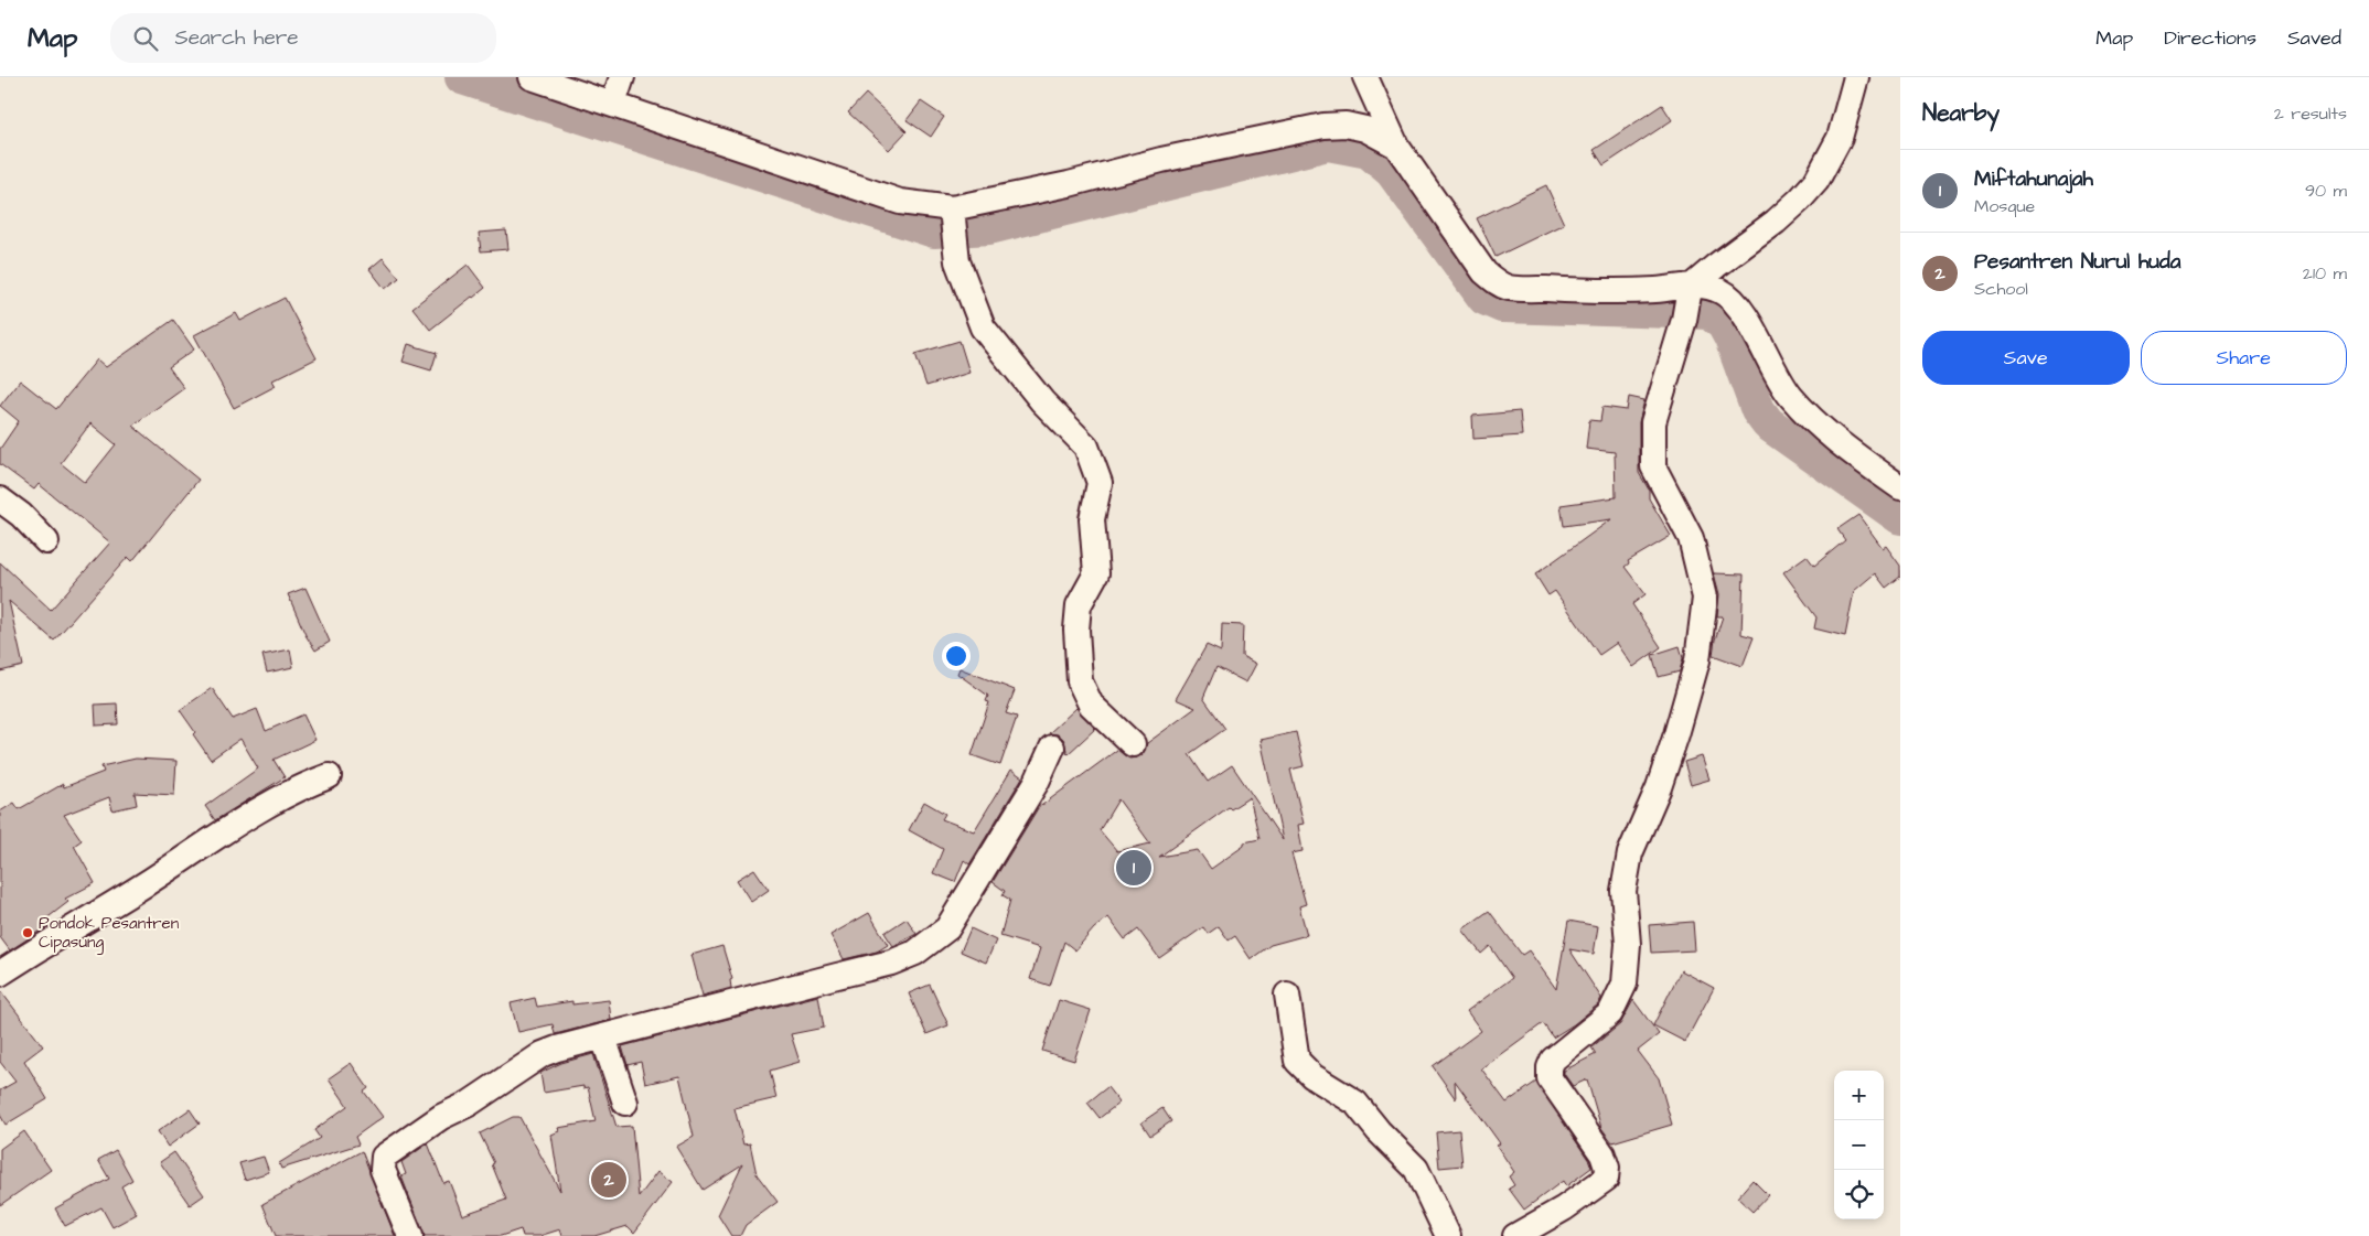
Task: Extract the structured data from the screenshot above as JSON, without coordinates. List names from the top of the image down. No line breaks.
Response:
{"places":["Pondok Pesantren Cipasung"],"page":{"header":"Map","search":"Search here","nav":["Map","Directions","Saved"],"heading":["Nearby","2 results"],"list":[{"mark":"1","name":"Miftahunajah","note":"Mosque","value":"90 m"},{"mark":"2","name":"Pesantren Nurul huda","note":"School","value":"210 m"}],"buttons":["Save","Share"],"pins":["1","2"],"map_buttons":["+","−"]}}
